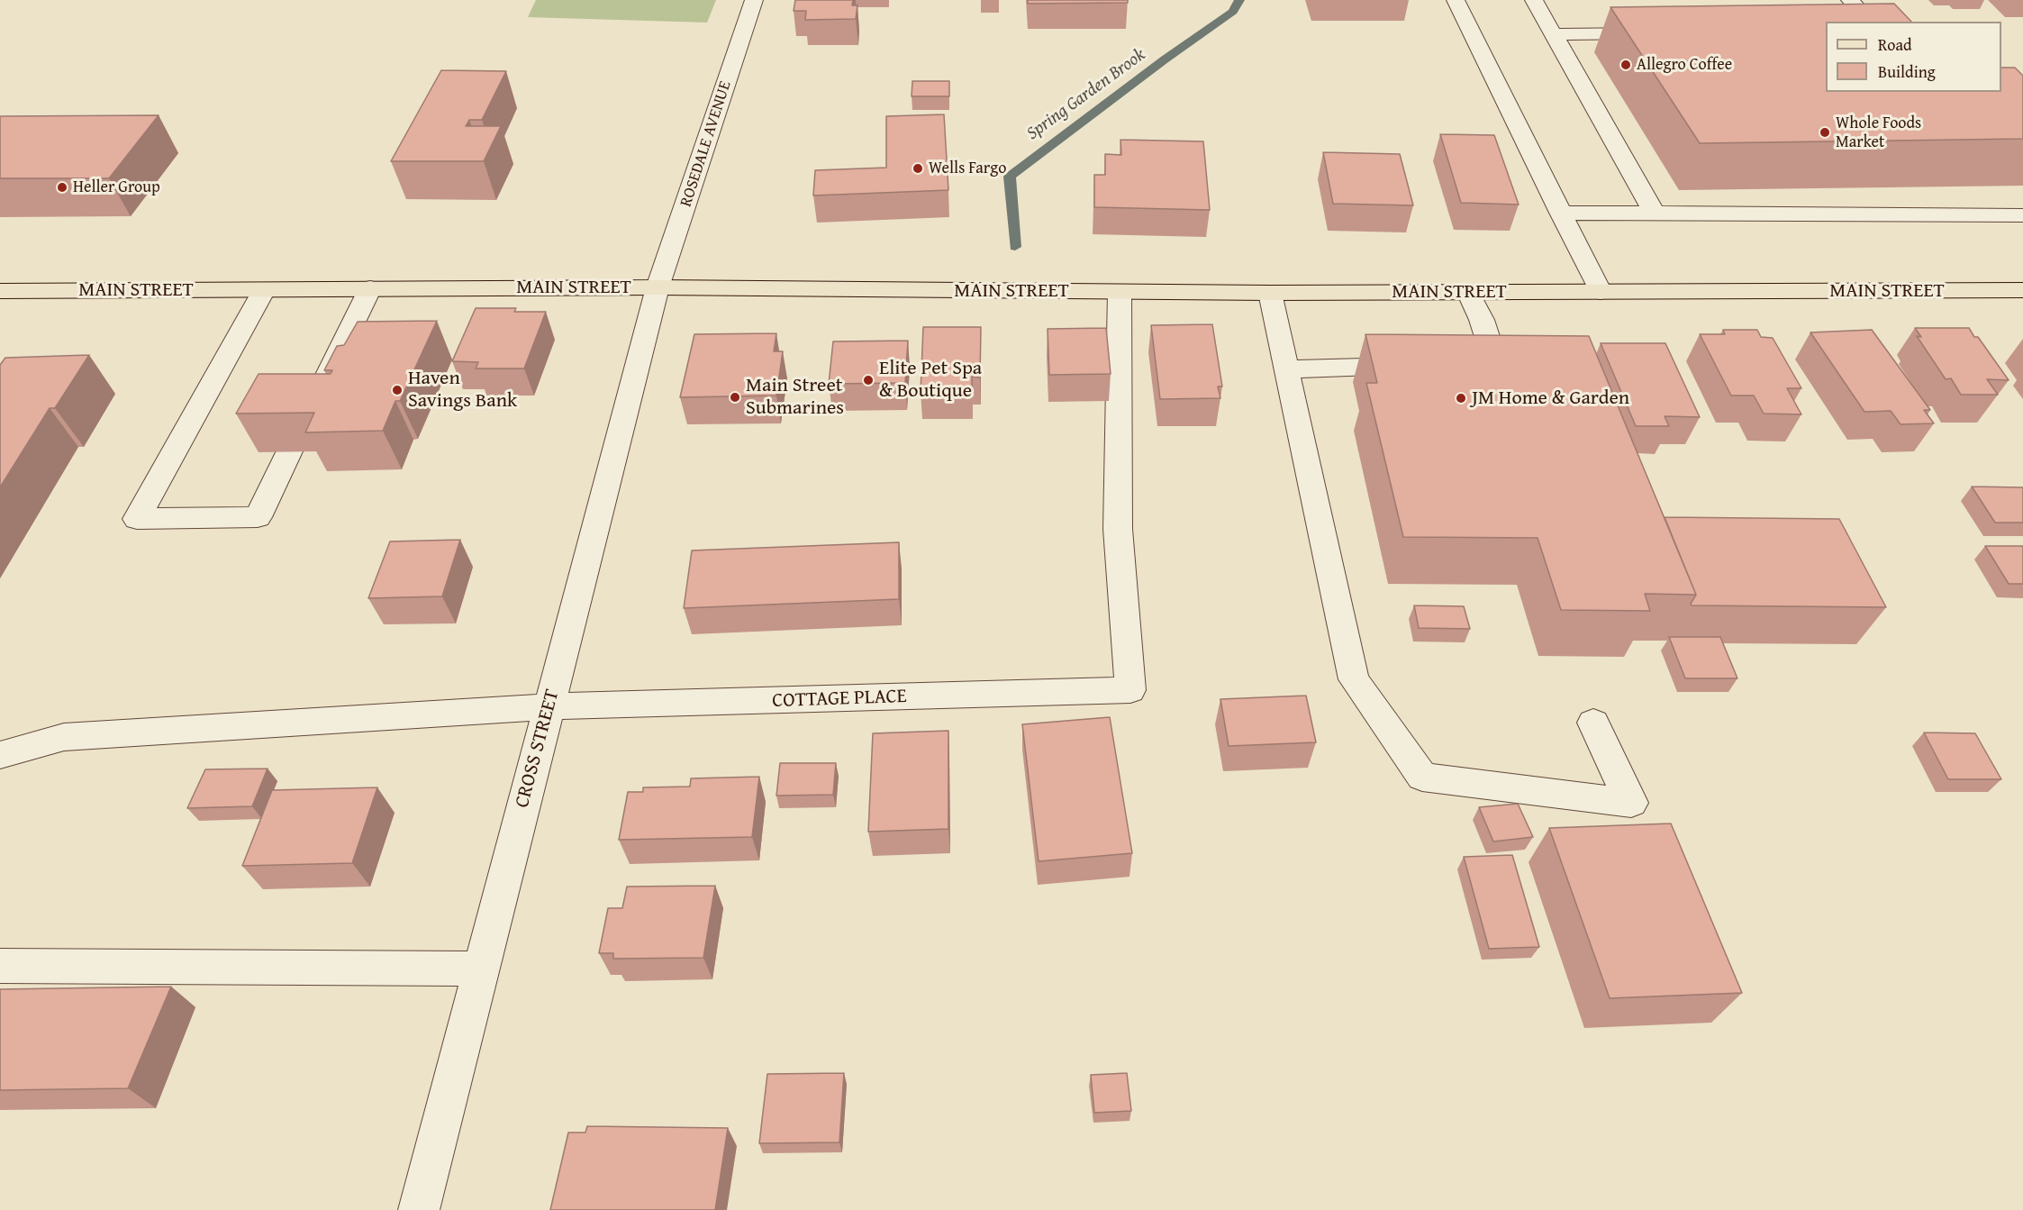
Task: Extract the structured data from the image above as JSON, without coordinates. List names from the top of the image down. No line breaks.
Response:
{"streets":{"main road":["MAIN STREET"],"street":["ROSEDALE AVENUE","COTTAGE PLACE","CROSS STREET"]},"crossings":[["ROSEDALE AVENUE","MAIN STREET"],["ROSEDALE AVENUE","CROSS STREET"],["MAIN STREET","COTTAGE PLACE"],["MAIN STREET","CROSS STREET"],["COTTAGE PLACE","CROSS STREET"]],"water":["Spring Garden Brook"],"places":["Allegro Coffee","Whole Foods Market","Wells Fargo","Heller Group","Elite Pet Spa & Boutique","Haven Savings Bank","Main Street Submarines","JM Home & Garden"],"legend":["Road","Building"]}
